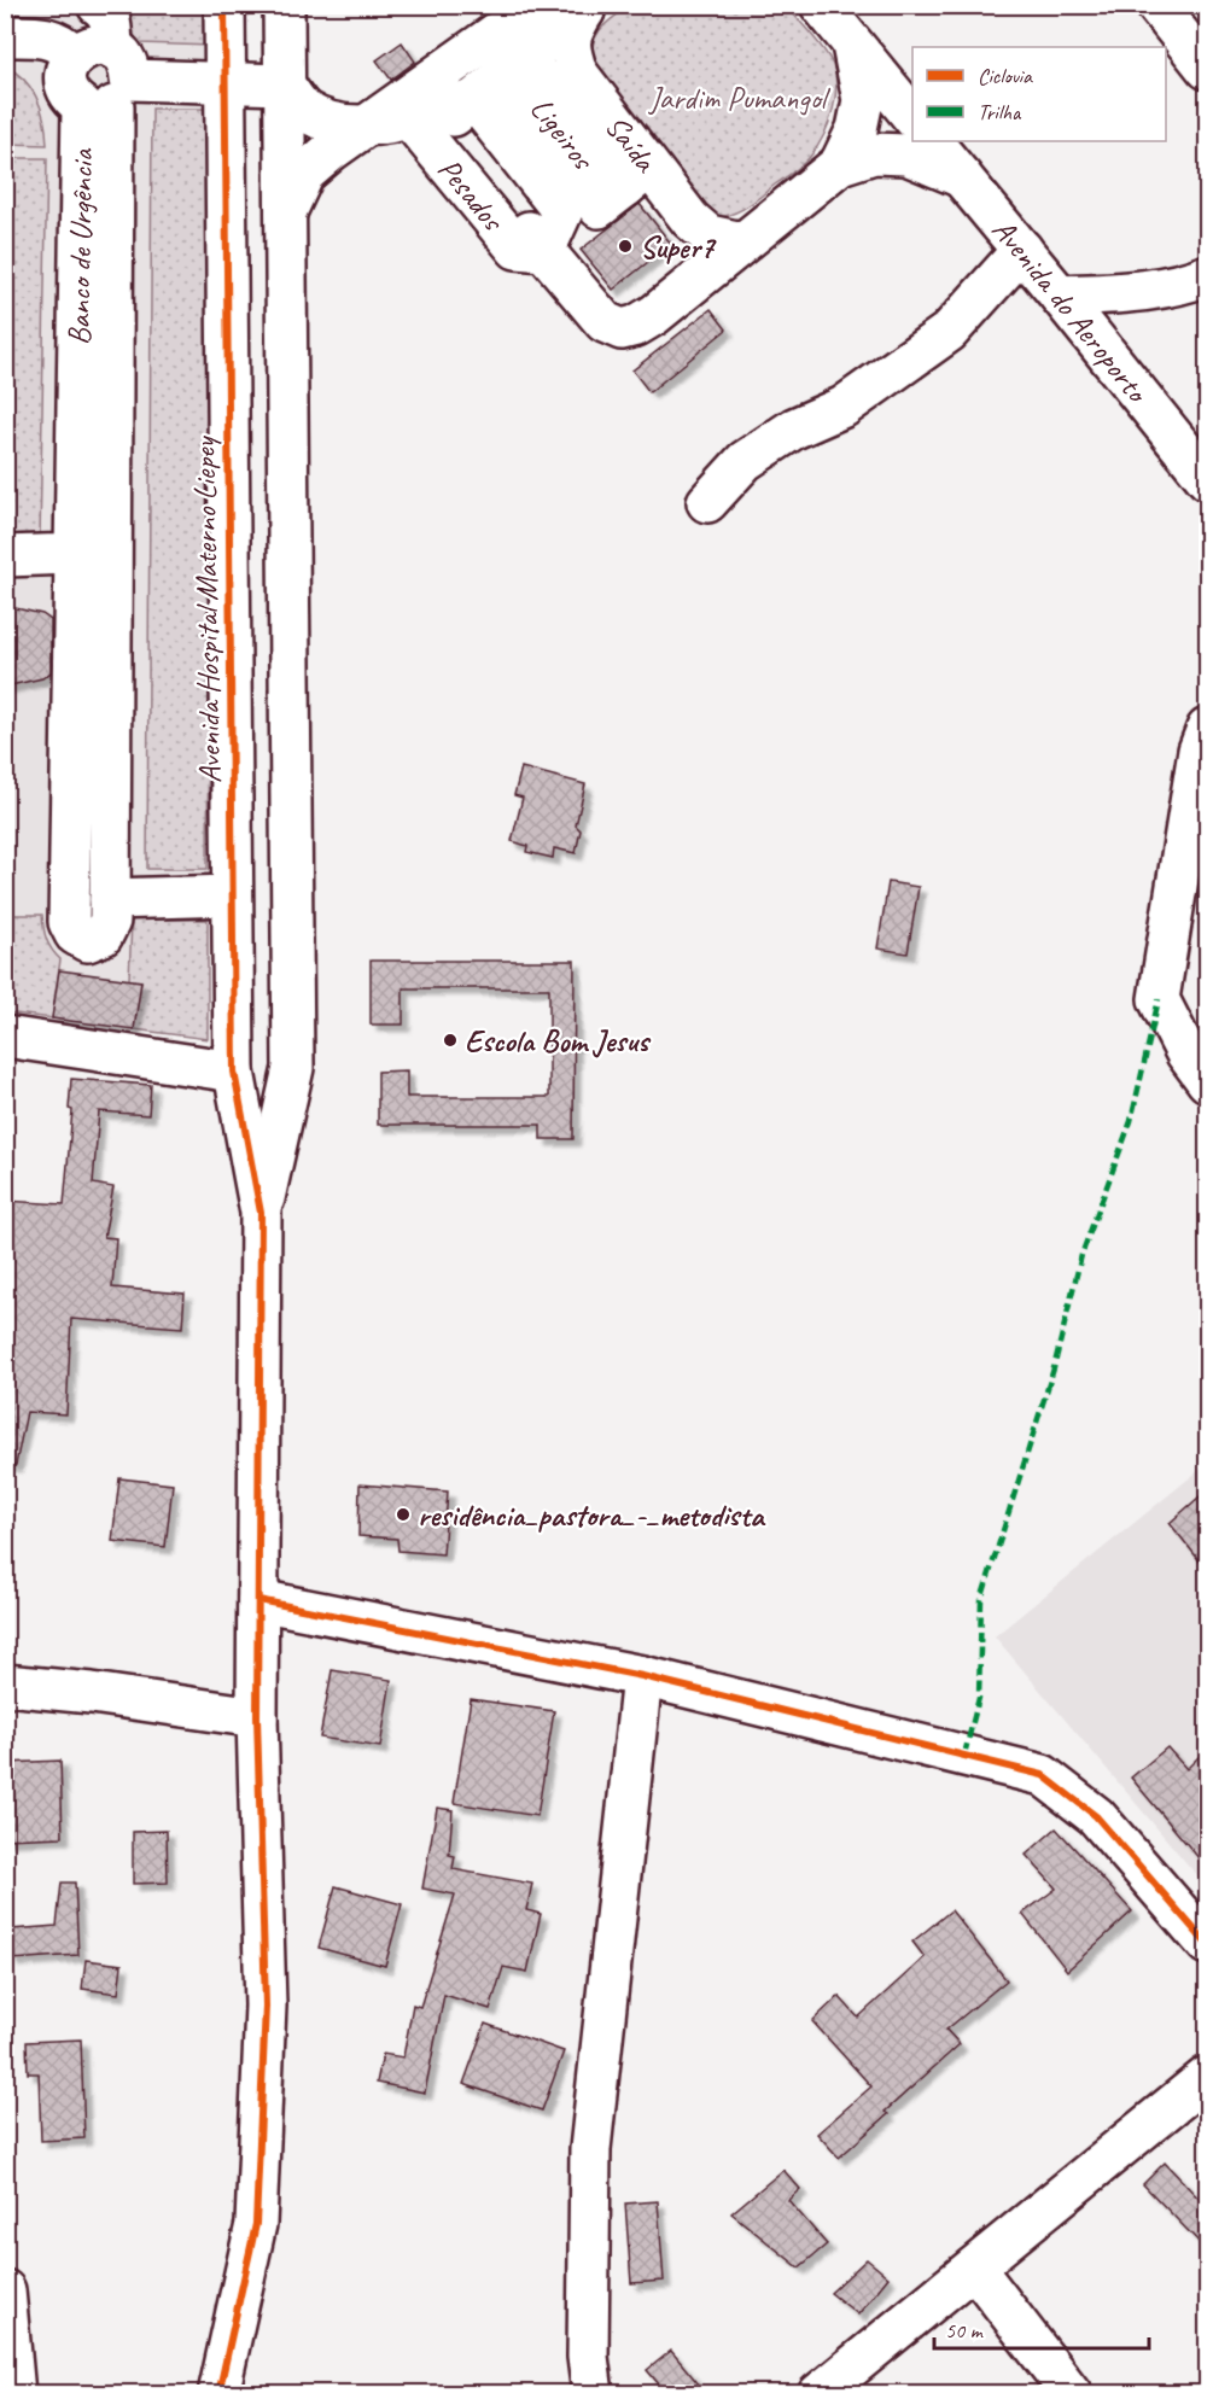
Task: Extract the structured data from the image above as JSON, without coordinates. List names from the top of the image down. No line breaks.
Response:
{"streets":{"street":["Ligeiros","Saída","Pesados","Banco de Urgência","Avenida do Aeroporto","Avenida Hospital Materno Liepey"]},"crossings":[["Ligeiros","Saída"],["Ligeiros","Pesados"]],"parks":["Jardim Pumangol"],"places":["Super7","Escola Bom Jesus","residência_pastora_-_metodista"],"legend":["Ciclovia","Trilha"],"scale_bar":"50 m"}
